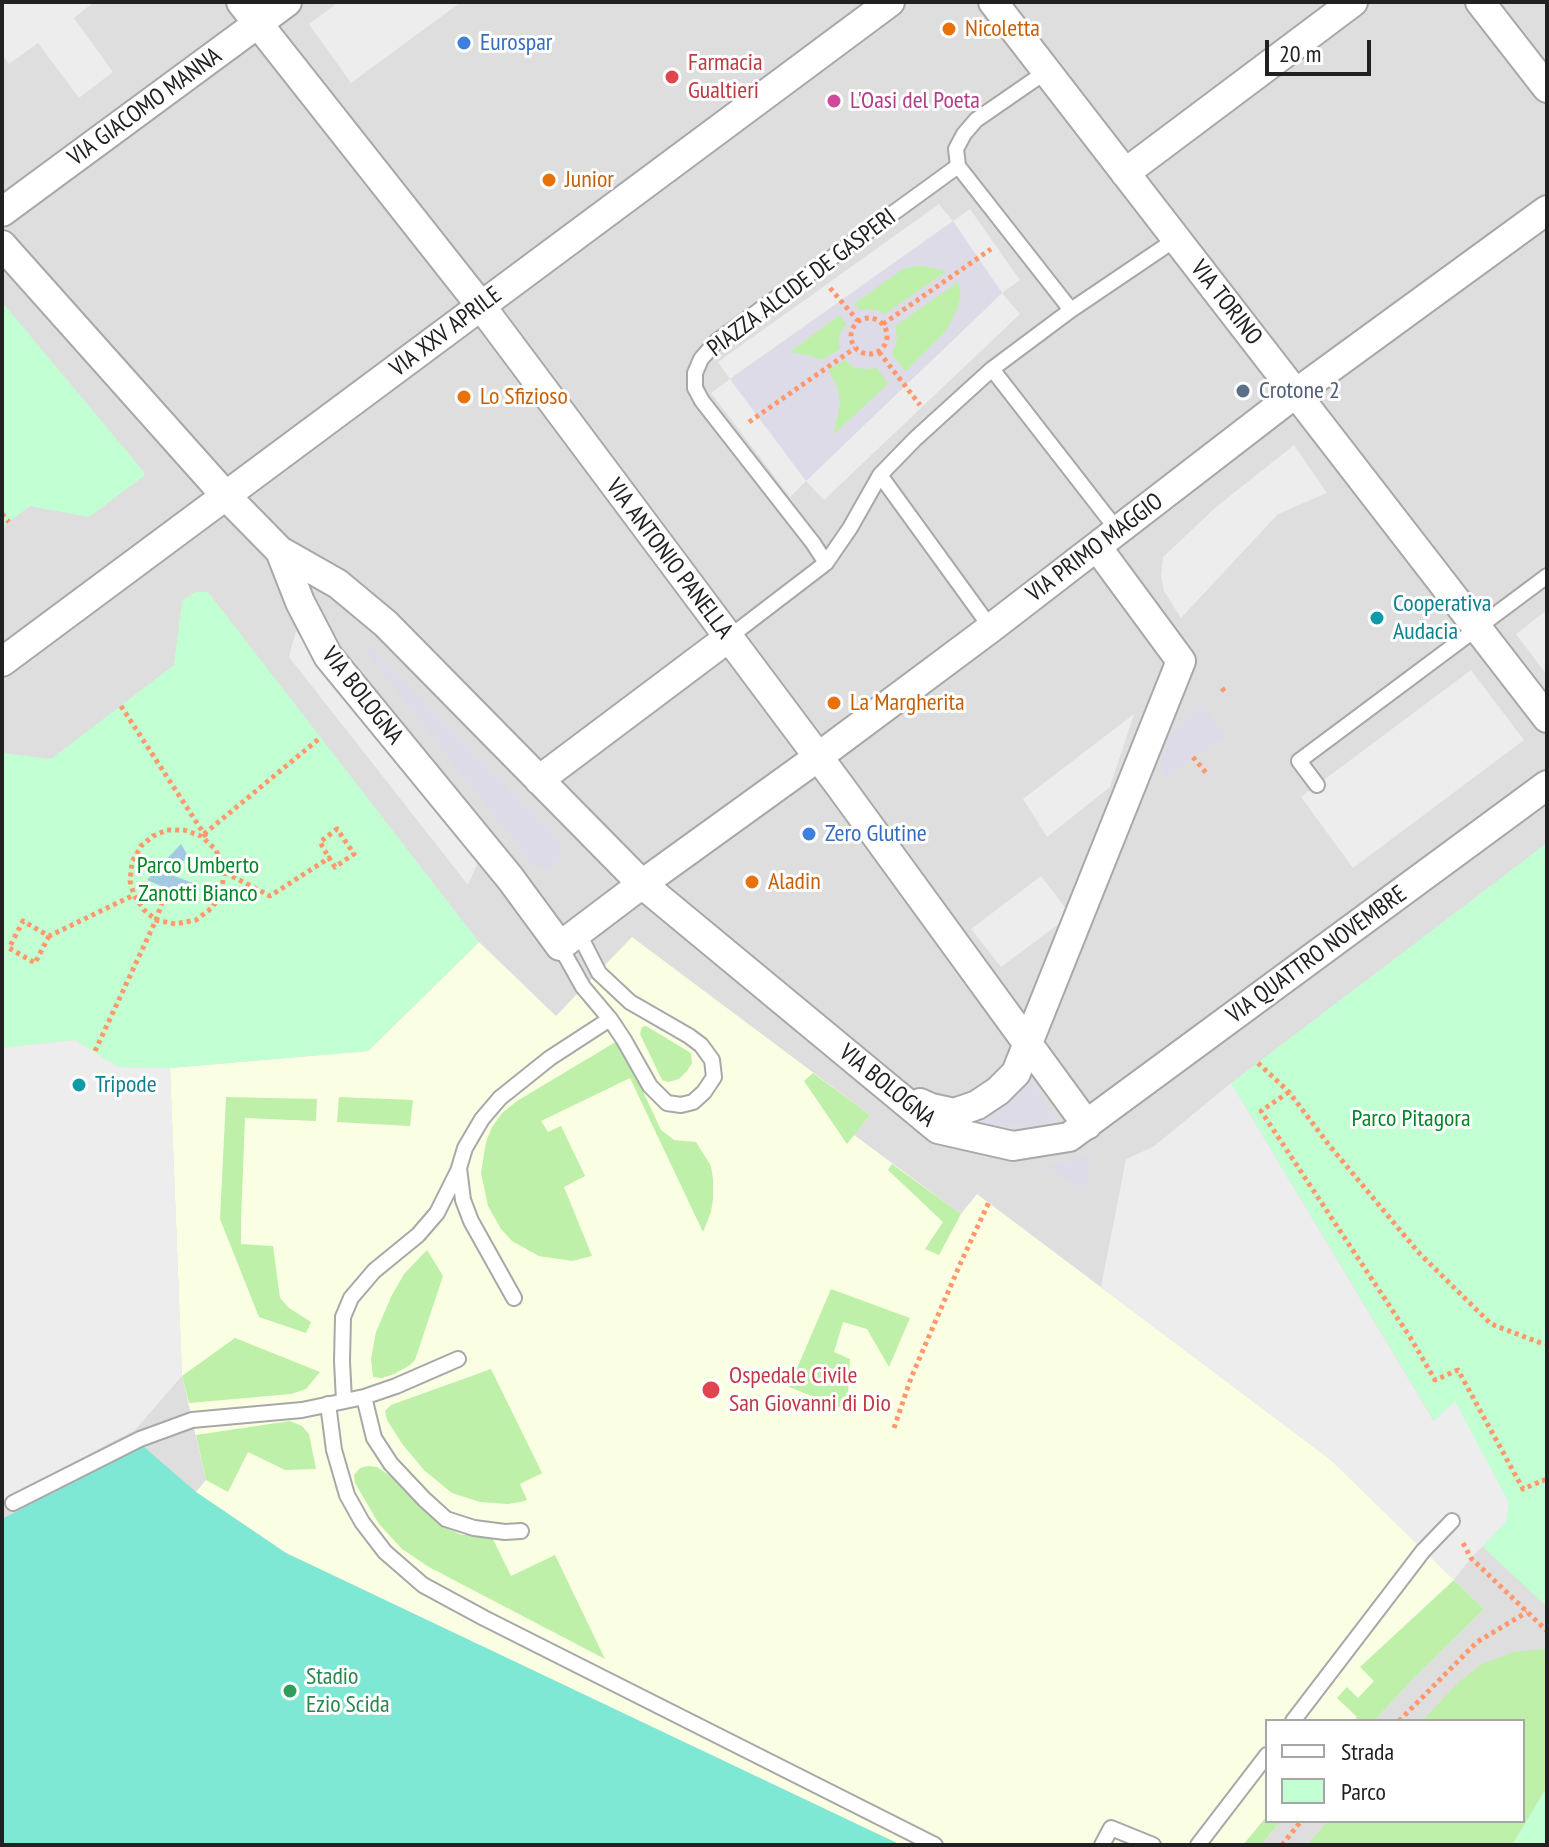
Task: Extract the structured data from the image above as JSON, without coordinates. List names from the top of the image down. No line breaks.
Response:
{"streets":{"street":["VIA GIACOMO MANNA","VIA TORINO","VIA XXV APRILE","VIA PRIMO MAGGIO","VIA ANTONIO PANELLA","VIA BOLOGNA","VIA QUATTRO NOVEMBRE"],"lane":["PIAZZA ALCIDE DE GASPERI"]},"crossings":[["VIA GIACOMO MANNA","VIA ANTONIO PANELLA"],["VIA TORINO","VIA PRIMO MAGGIO"],["VIA XXV APRILE","VIA ANTONIO PANELLA"],["VIA PRIMO MAGGIO","VIA ANTONIO PANELLA"],["VIA PRIMO MAGGIO","VIA BOLOGNA"],["VIA ANTONIO PANELLA","VIA BOLOGNA"],["VIA ANTONIO PANELLA","VIA QUATTRO NOVEMBRE"],["VIA BOLOGNA","VIA QUATTRO NOVEMBRE"]],"parks":["Parco Umberto Zanotti Bianco","Parco Pitagora"],"places":["Nicoletta","Eurospar","Farmacia Gualtieri","L'Oasi del Poeta","Junior","Crotone 2","Lo Sfizioso","Cooperativa Audacia","La Margherita","Zero Glutine","Aladin","Tripode","Ospedale Civile San Giovanni di Dio","Stadio Ezio Scida"],"legend":["Strada","Parco"],"scale_bar":"20 m"}
